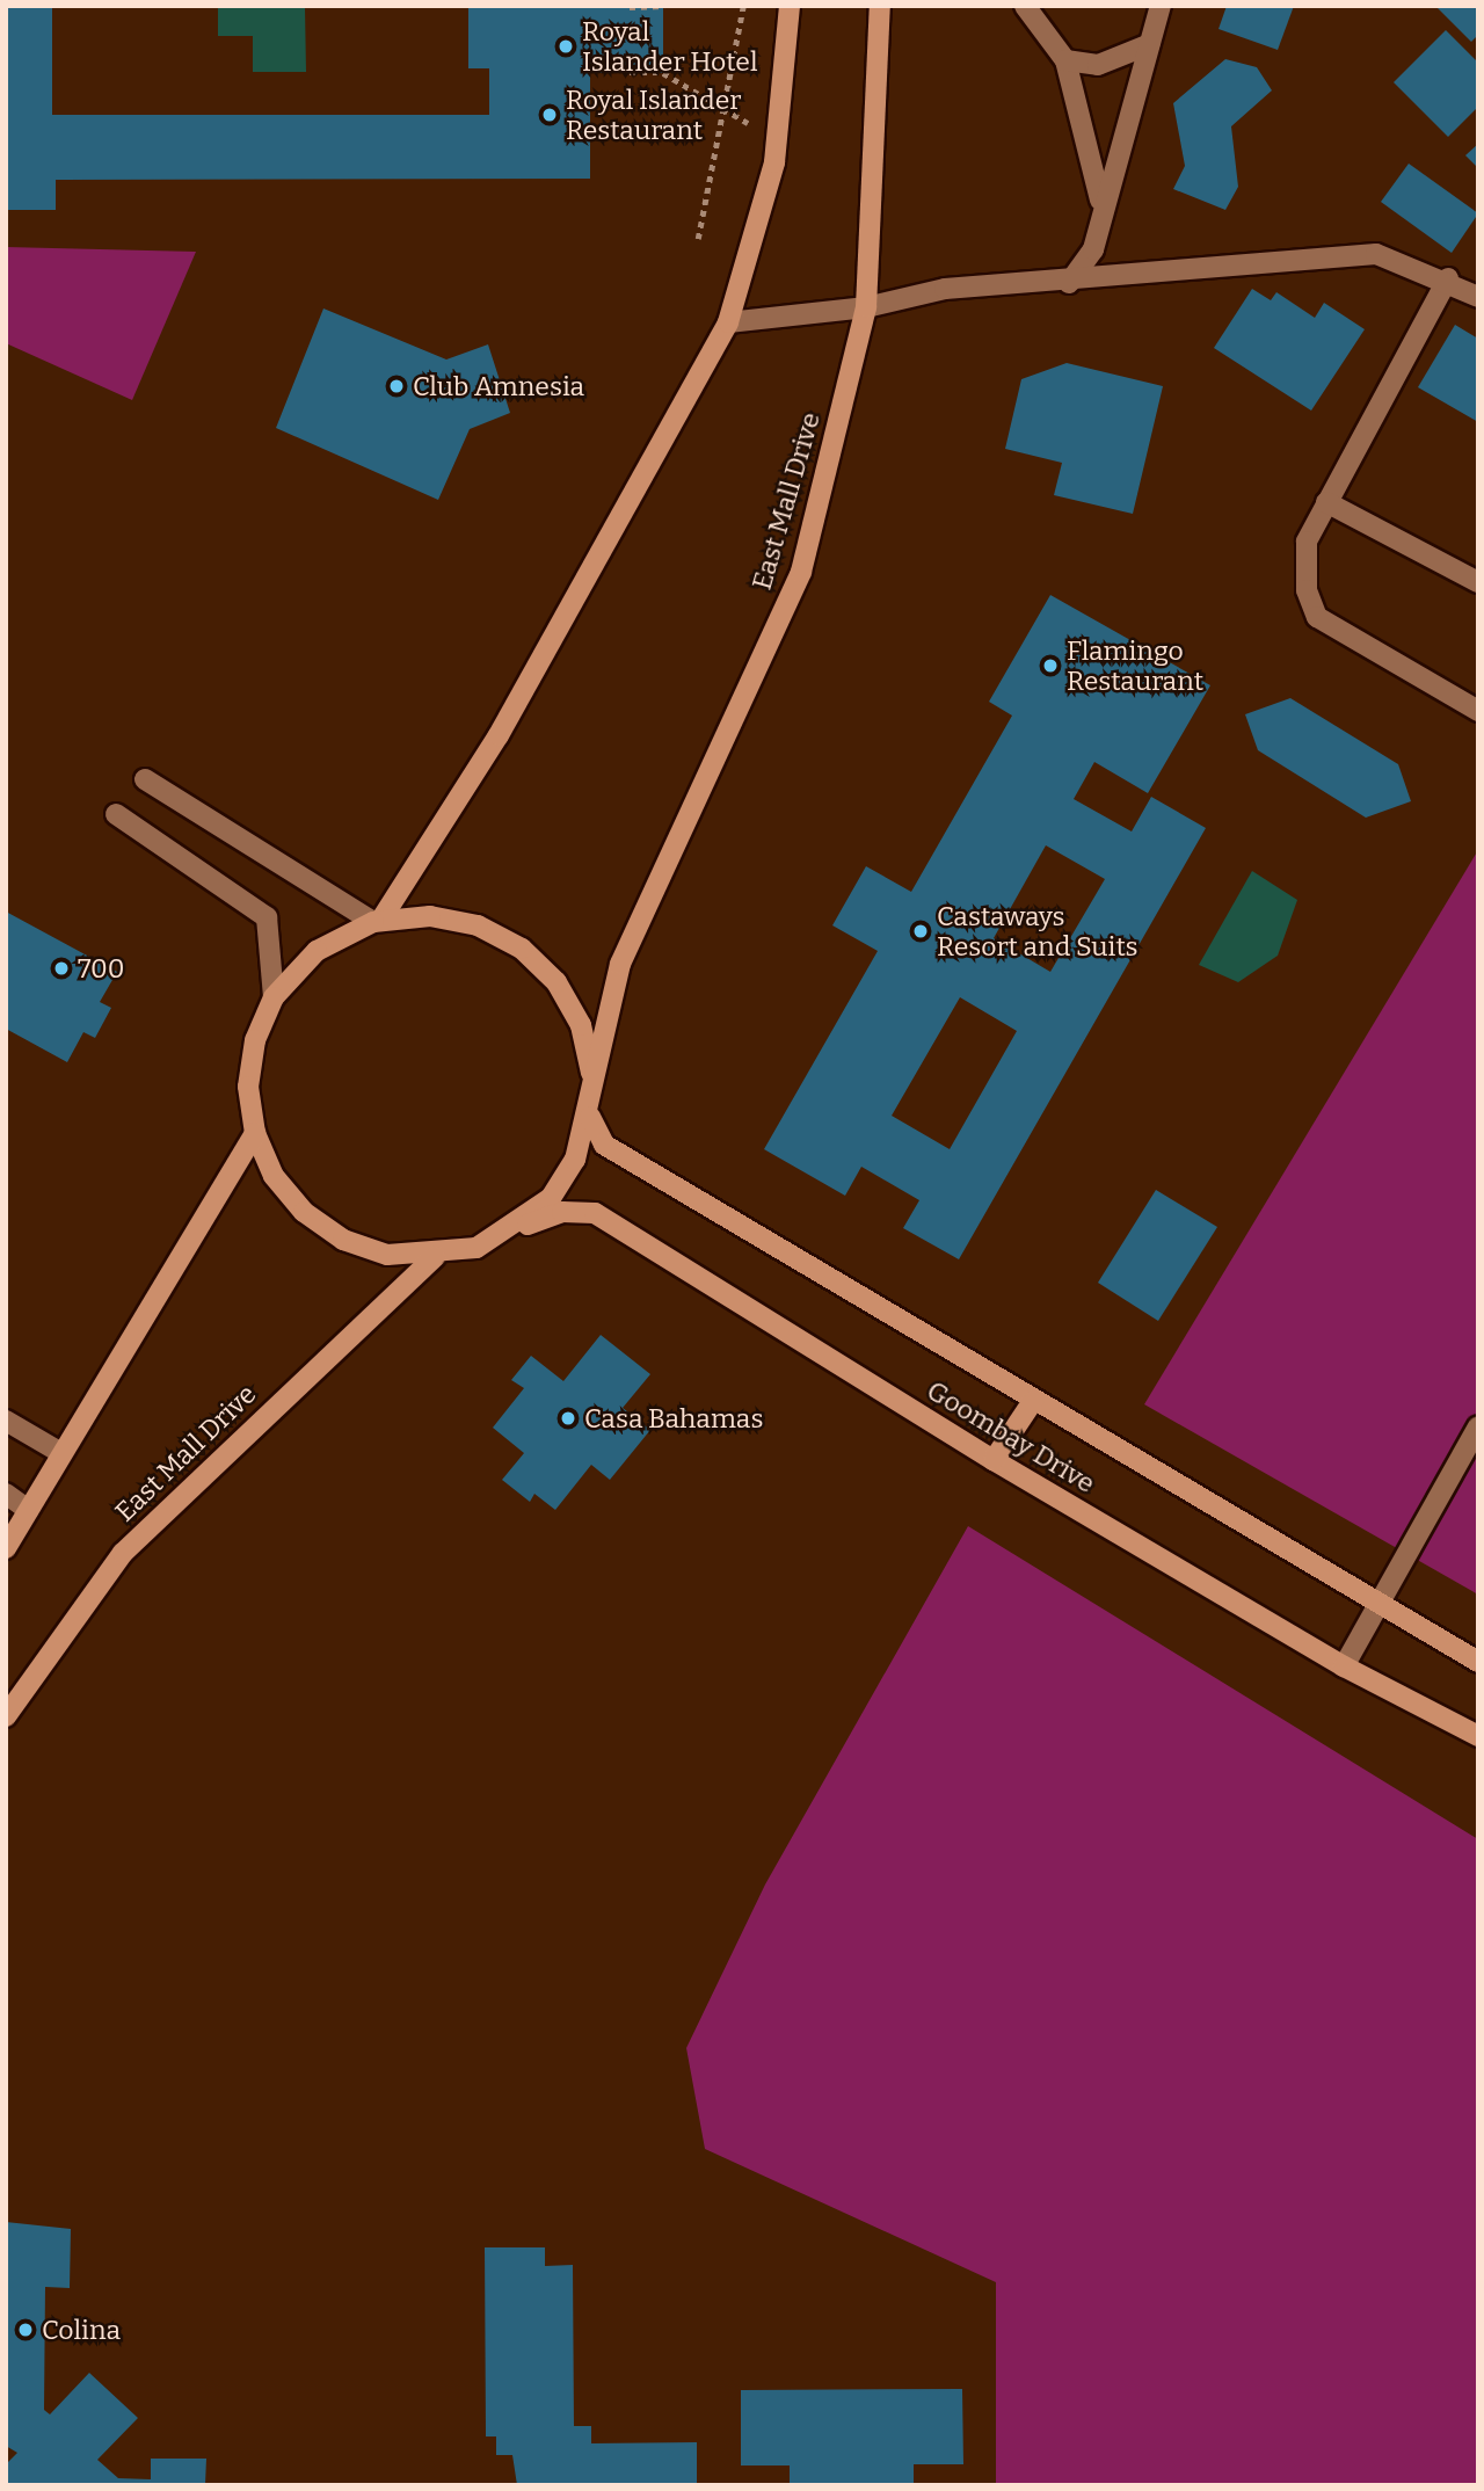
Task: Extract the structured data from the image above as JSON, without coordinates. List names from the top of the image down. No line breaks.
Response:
{"streets":{"main road":["East Mall Drive","Goombay Drive"]},"places":["Royal Islander Hotel","Royal Islander Restaurant","Club Amnesia","Flamingo Restaurant","Castaways Resort and Suits","700","Casa Bahamas","Colina"]}
